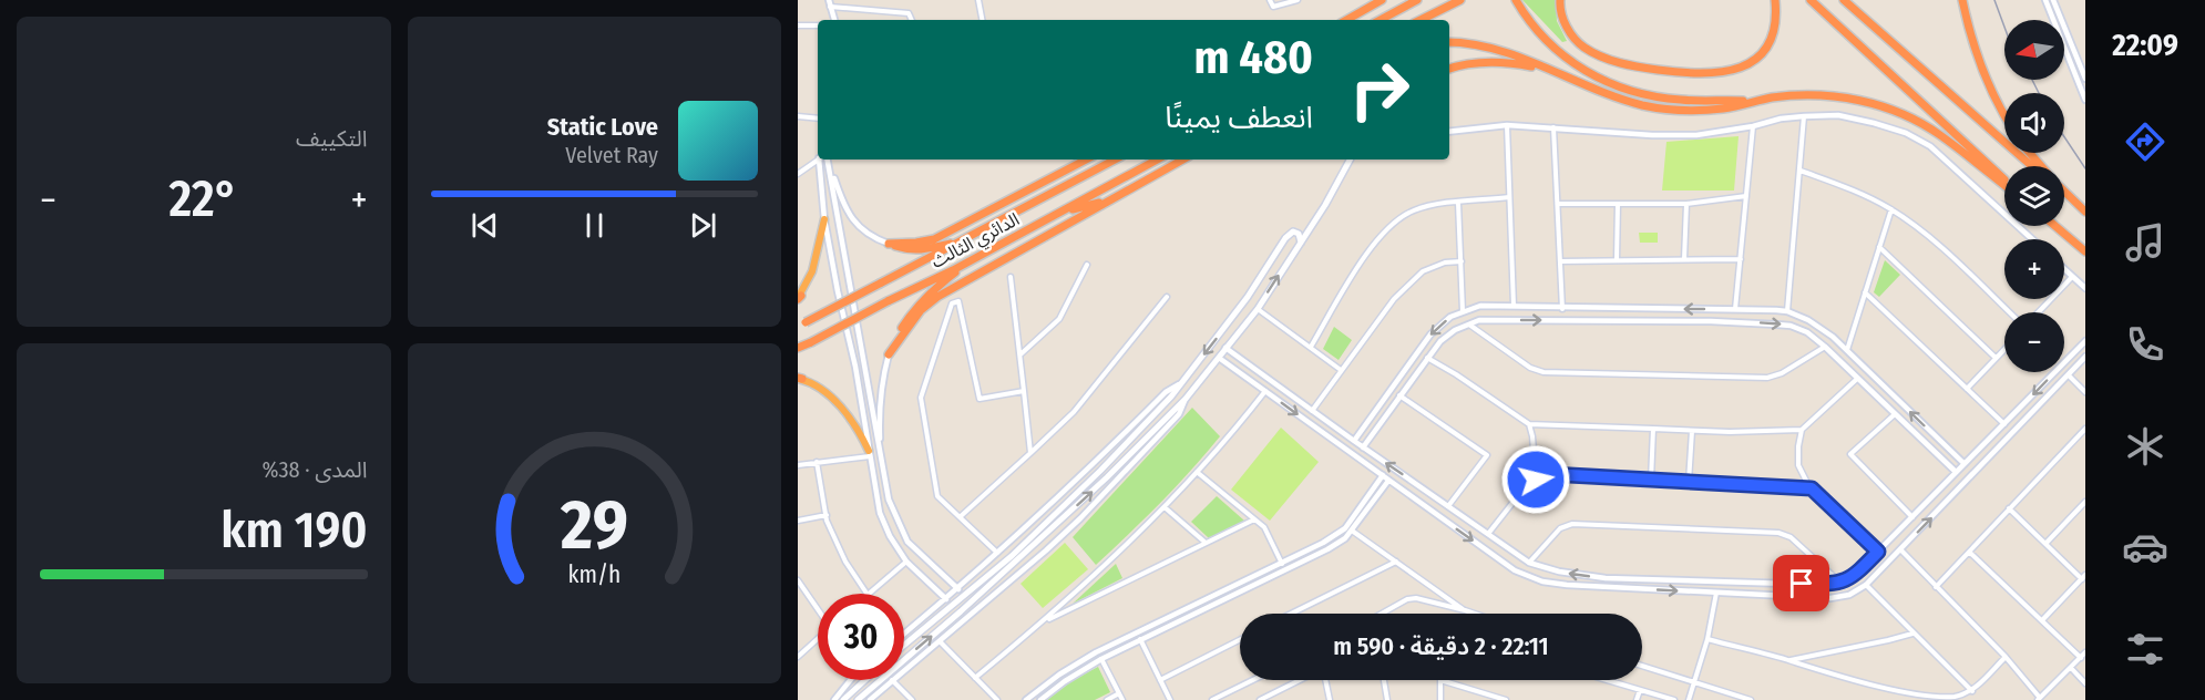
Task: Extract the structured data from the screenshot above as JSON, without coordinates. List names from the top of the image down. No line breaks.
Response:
{"streets":{"highway":["الدائري الثالث"]},"north":"left","page":{"tabs":"22:09","tile":["التكييف",["المدى · 38%","190 km"]],"map_buttons":["+","−"],"turn":["480 m","انعطف يمينًا"],"song":["Static Love","Velvet Ray"],"heat":["−","22°","+"],"limit":"30","trip":"22:11 · 2 دقيقة · 590 m","gauge":["29","km/h"]}}
